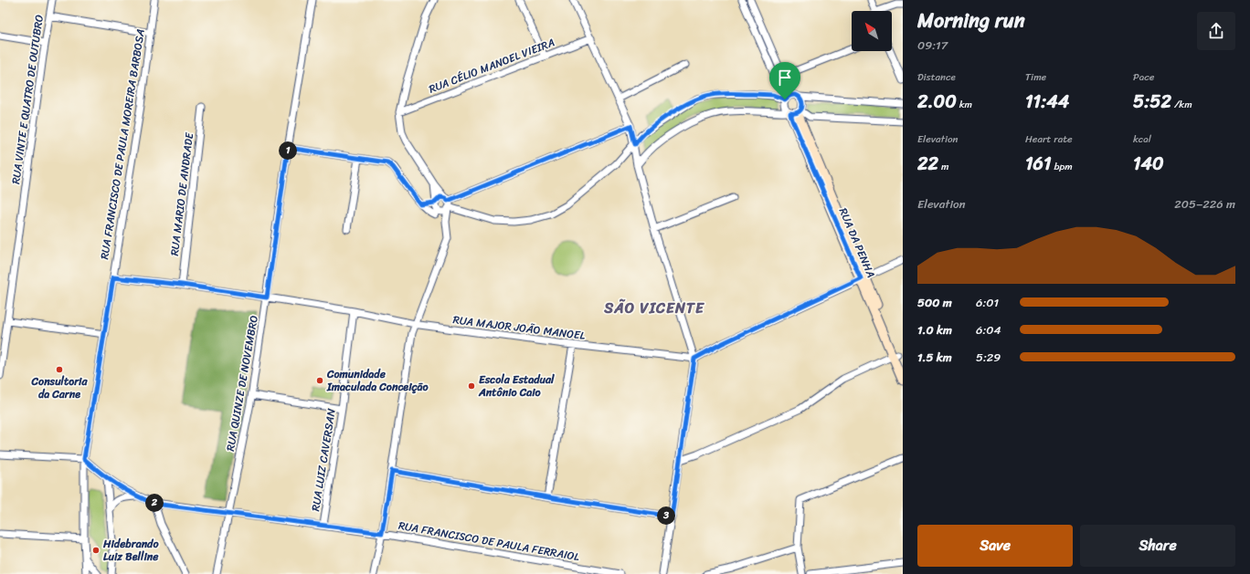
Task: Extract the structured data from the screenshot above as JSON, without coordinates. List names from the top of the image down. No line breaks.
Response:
{"streets":{"street":["RUA CÉLIO MANOEL VIEIRA","RUA VINTE E QUATRO DE OUTUBRO","RUA FRANCISCO DE PAULA MOREIRA BARBOSA","RUA MARIO DE ANDRADE","RUA DA PENHA","RUA MAJOR JOÃO MANOEL","RUA QUINZE DE NOVEMBRO","RUA LUIZ CAVERSAN","RUA FRANCISCO DE PAULA FERRAIOL"]},"crossings":[["RUA FRANCISCO DE PAULA MOREIRA BARBOSA","RUA MAJOR JOÃO MANOEL"],["RUA FRANCISCO DE PAULA MOREIRA BARBOSA","RUA FRANCISCO DE PAULA FERRAIOL"],["RUA MARIO DE ANDRADE","RUA MAJOR JOÃO MANOEL"],["RUA MAJOR JOÃO MANOEL","RUA QUINZE DE NOVEMBRO"],["RUA MAJOR JOÃO MANOEL","RUA LUIZ CAVERSAN"],["RUA QUINZE DE NOVEMBRO","RUA FRANCISCO DE PAULA FERRAIOL"],["RUA LUIZ CAVERSAN","RUA FRANCISCO DE PAULA FERRAIOL"]],"districts":["SÃO VICENTE"],"places":["Consultoria da Carne","Comunidade Imaculada Conceição","Escola Estadual Antônio Caio","Hidebrando Luiz Belline"],"north":"top left","page":{"heading":["Morning run","09:17"],"stats":[["Distance","2.00 km"],["Time","11:44"],["Pace","5:52 /km"],["Elevation","22 m"],["Heart rate","161 bpm"],["kcal","140"]],"pins":["1","2","3"],"chart":["Elevation","205–226 m"],"list":[{"name":"500 m","note":"6:01"},{"name":"1.0 km","note":"6:04"},{"name":"1.5 km","note":"5:29"}],"buttons":["Save","Share"]}}
